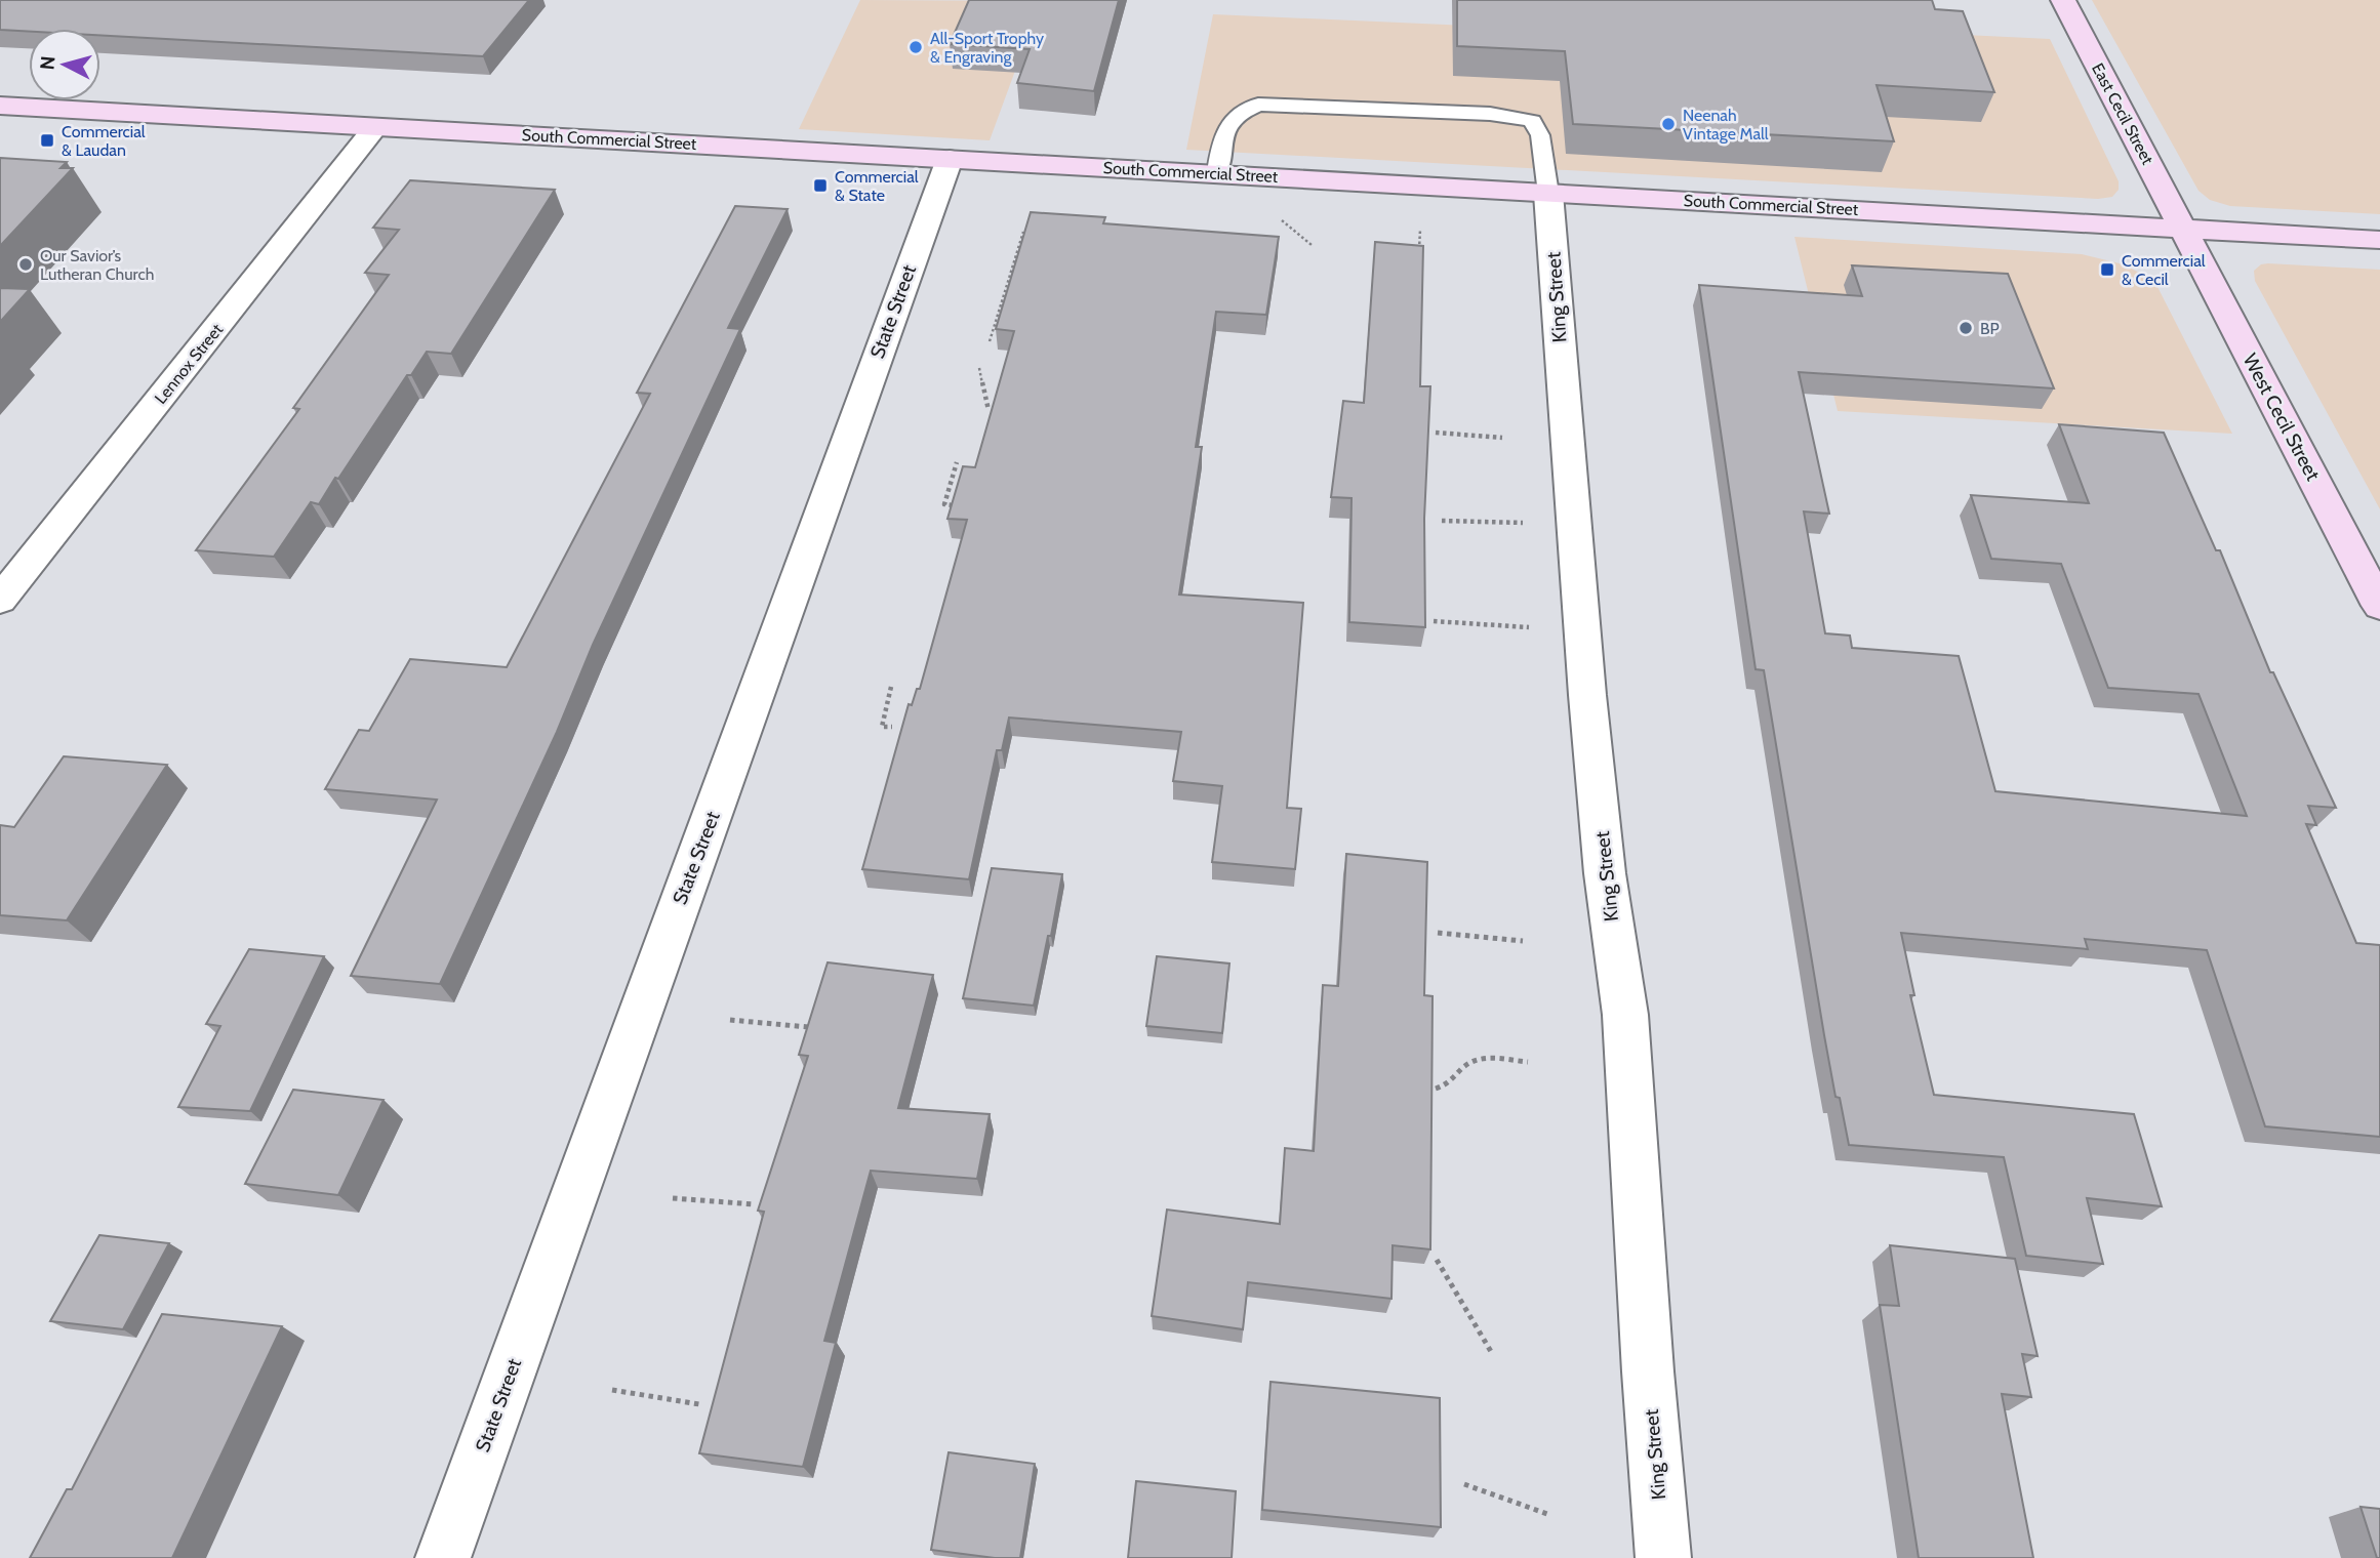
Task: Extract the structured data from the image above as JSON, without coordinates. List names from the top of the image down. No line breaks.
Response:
{"streets":{"main road":["East Cecil Street","South Commercial Street","West Cecil Street"],"street":["King Street","State Street","Lennox Street"]},"crossings":[["East Cecil Street","South Commercial Street"],["East Cecil Street","West Cecil Street"],["South Commercial Street","King Street"],["South Commercial Street","State Street"],["South Commercial Street","Lennox Street"],["South Commercial Street","West Cecil Street"]],"places":{"other":["All-Sport Trophy & Engraving","Neenah Vintage Mall","Our Savior’s Lutheran Church","BP"],"transit":["Commercial & Laudan","Commercial & State","Commercial & Cecil"]},"north":"left"}
